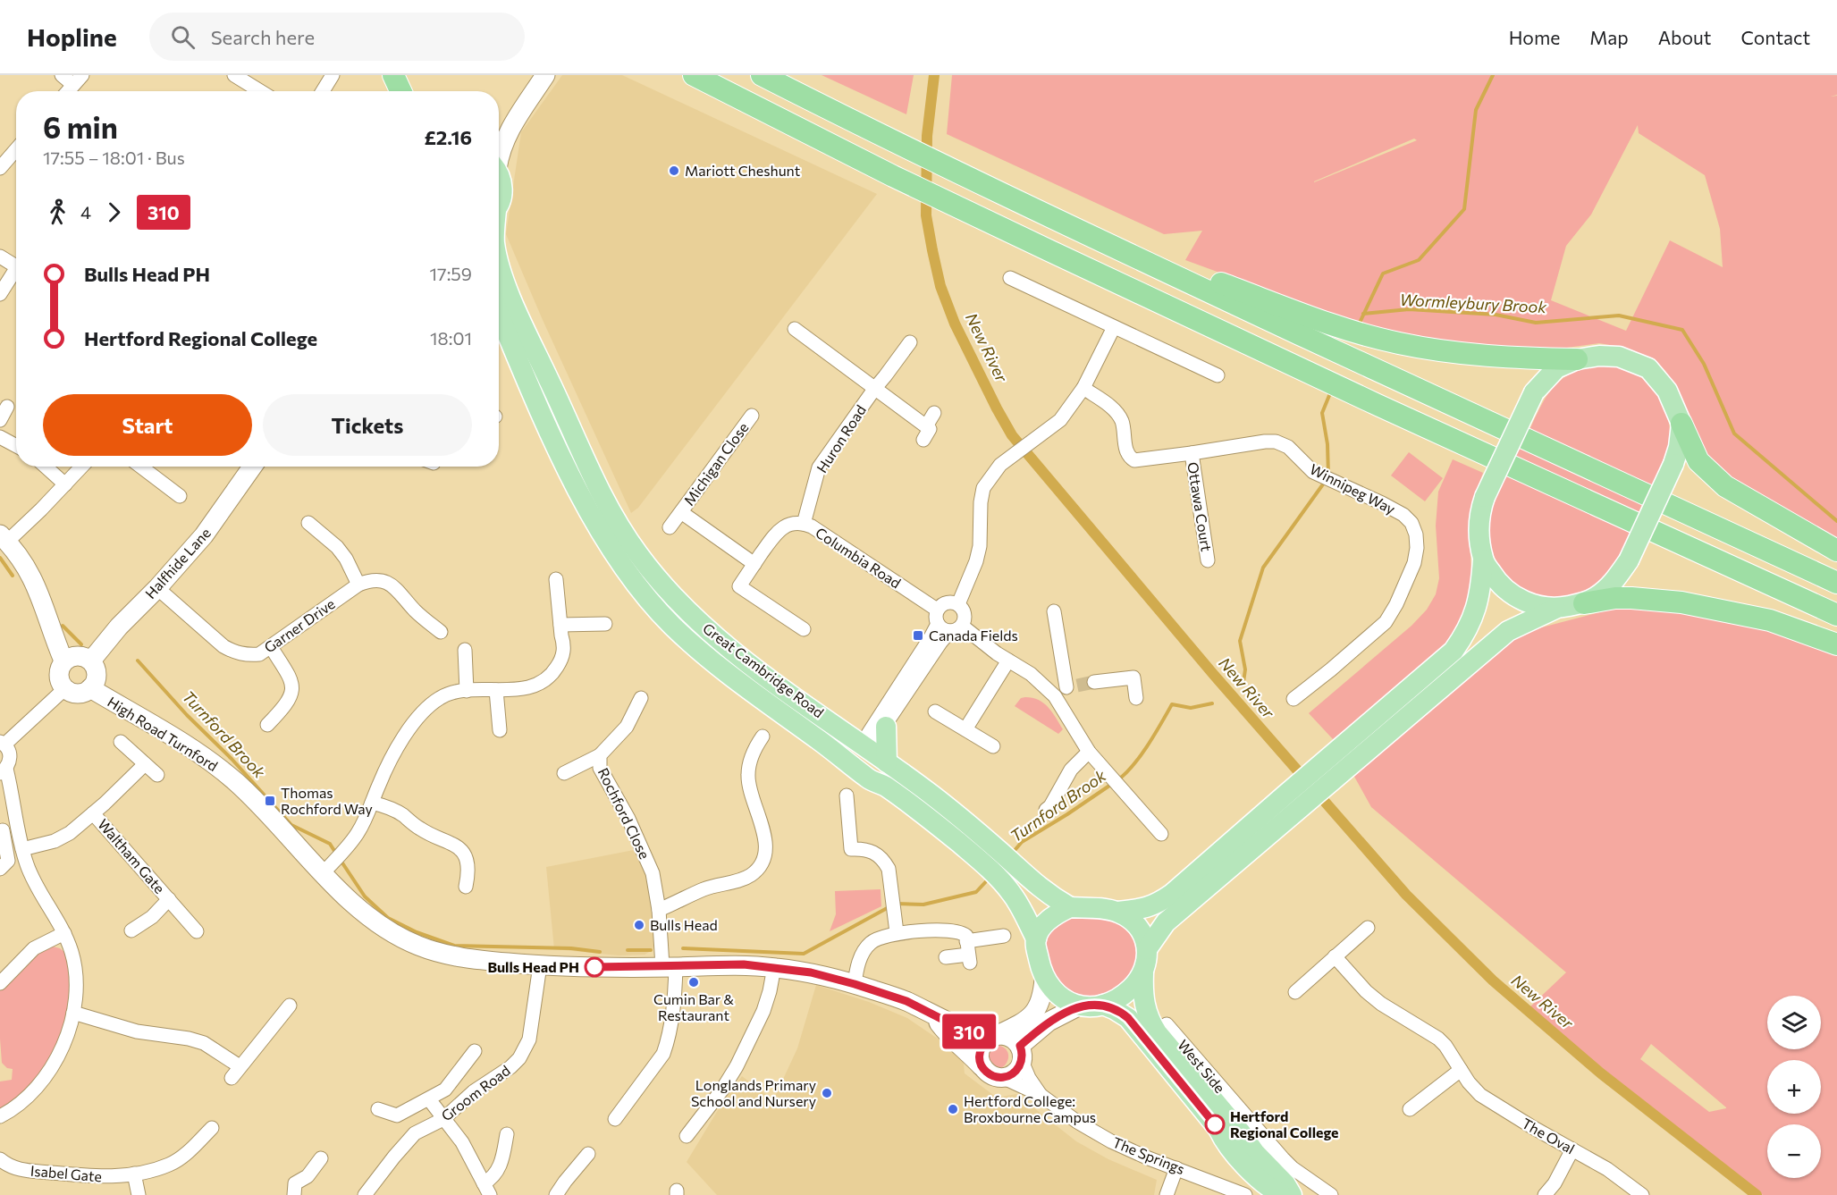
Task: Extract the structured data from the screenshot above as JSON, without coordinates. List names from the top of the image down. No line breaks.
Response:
{"streets":{"main road":["Halfhide Lane","Great Cambridge Road","High Road Turnford"],"street":["Huron Road","Michigan Close","Winnipeg Way","Ottawa Court","Columbia Road","Garner Drive","Rochford Close","Waltham Gate","West Side","Groom Road","The Oval","The Springs","Isabel Gate"]},"crossings":[["Huron Road","Columbia Road"],["Michigan Close","Columbia Road"],["Winnipeg Way","Ottawa Court"],["Halfhide Lane","Garner Drive"],["Halfhide Lane","High Road Turnford"],["High Road Turnford","Rochford Close"],["High Road Turnford","Groom Road"],["High Road Turnford","The Springs"]],"water":["Wormleybury Brook","New River","Turnford Brook"],"places":{"other":["Mariott Cheshunt","Bulls Head","Bulls Head PH","Cumin Bar & Restaurant","Longlands Primary School and Nursery","Hertford College: Broxbourne Campus","Hertford Regional College"],"transit":["Canada Fields","Thomas Rochford Way"]},"lines":["bus line 310"],"page":{"header":"Hopline","search":"Search here","nav":["Home","Map","About","Contact"],"on_map":"310","heading":["6 min","17:55 – 18:01 · Bus","£2.16"],"legs":["4","310"],"list":[{"name":"Bulls Head PH","value":"17:59"},{"name":"Hertford Regional College","value":"18:01"}],"buttons":["Start","Tickets"],"map_buttons":["+","−"]}}
